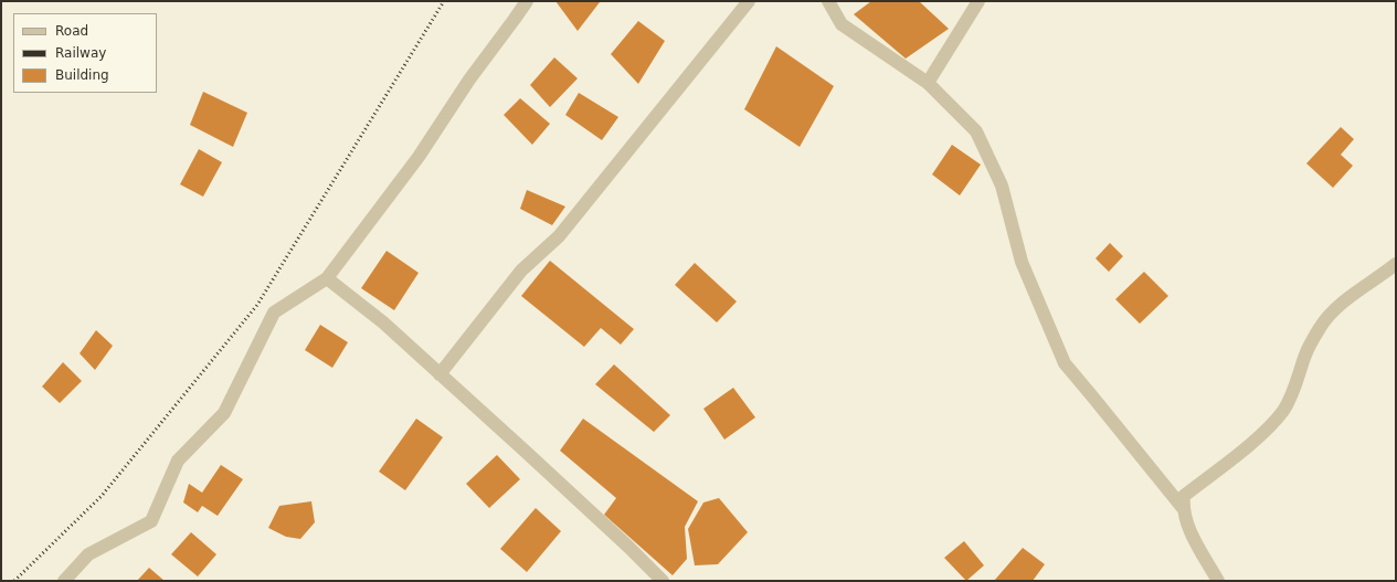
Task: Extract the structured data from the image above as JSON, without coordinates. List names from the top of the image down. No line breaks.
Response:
{"legend":["Road","Railway","Building"]}
